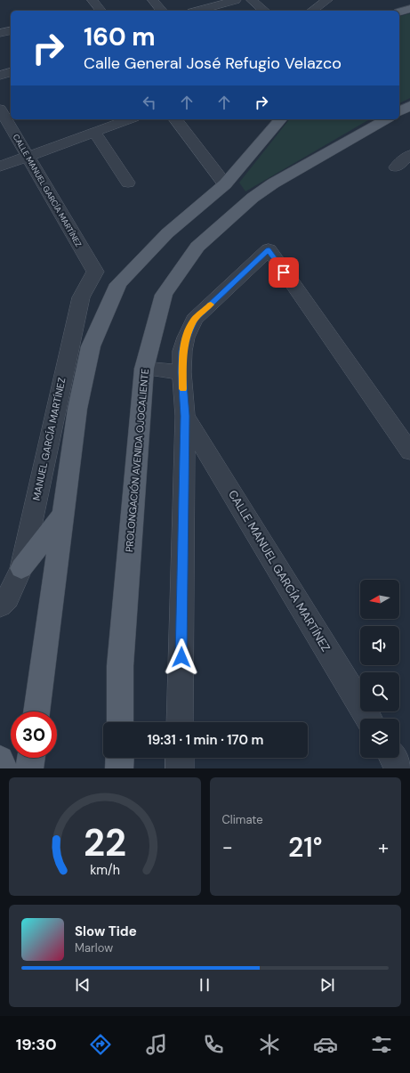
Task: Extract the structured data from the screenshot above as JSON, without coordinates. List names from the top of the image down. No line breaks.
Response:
{"streets":{"main road":["PROLONGACIÓN AVENIDA OJOCALIENTE"],"street":["CALLE MANUEL GARCÍA MARTÍNEZ","MANUEL GARCÍA MARTÍNEZ"]},"crossings":[["CALLE MANUEL GARCÍA MARTÍNEZ","MANUEL GARCÍA MARTÍNEZ"]],"north":"left","page":{"turn":["160 m","Calle General José Refugio Velazco"],"limit":"30","trip":"19:31 · 1 min · 170 m","tile":"Climate","heat":["−","21°","+"],"song":["Slow Tide","Marlow"],"tabs":"19:30","gauge":["22","km/h"]}}
